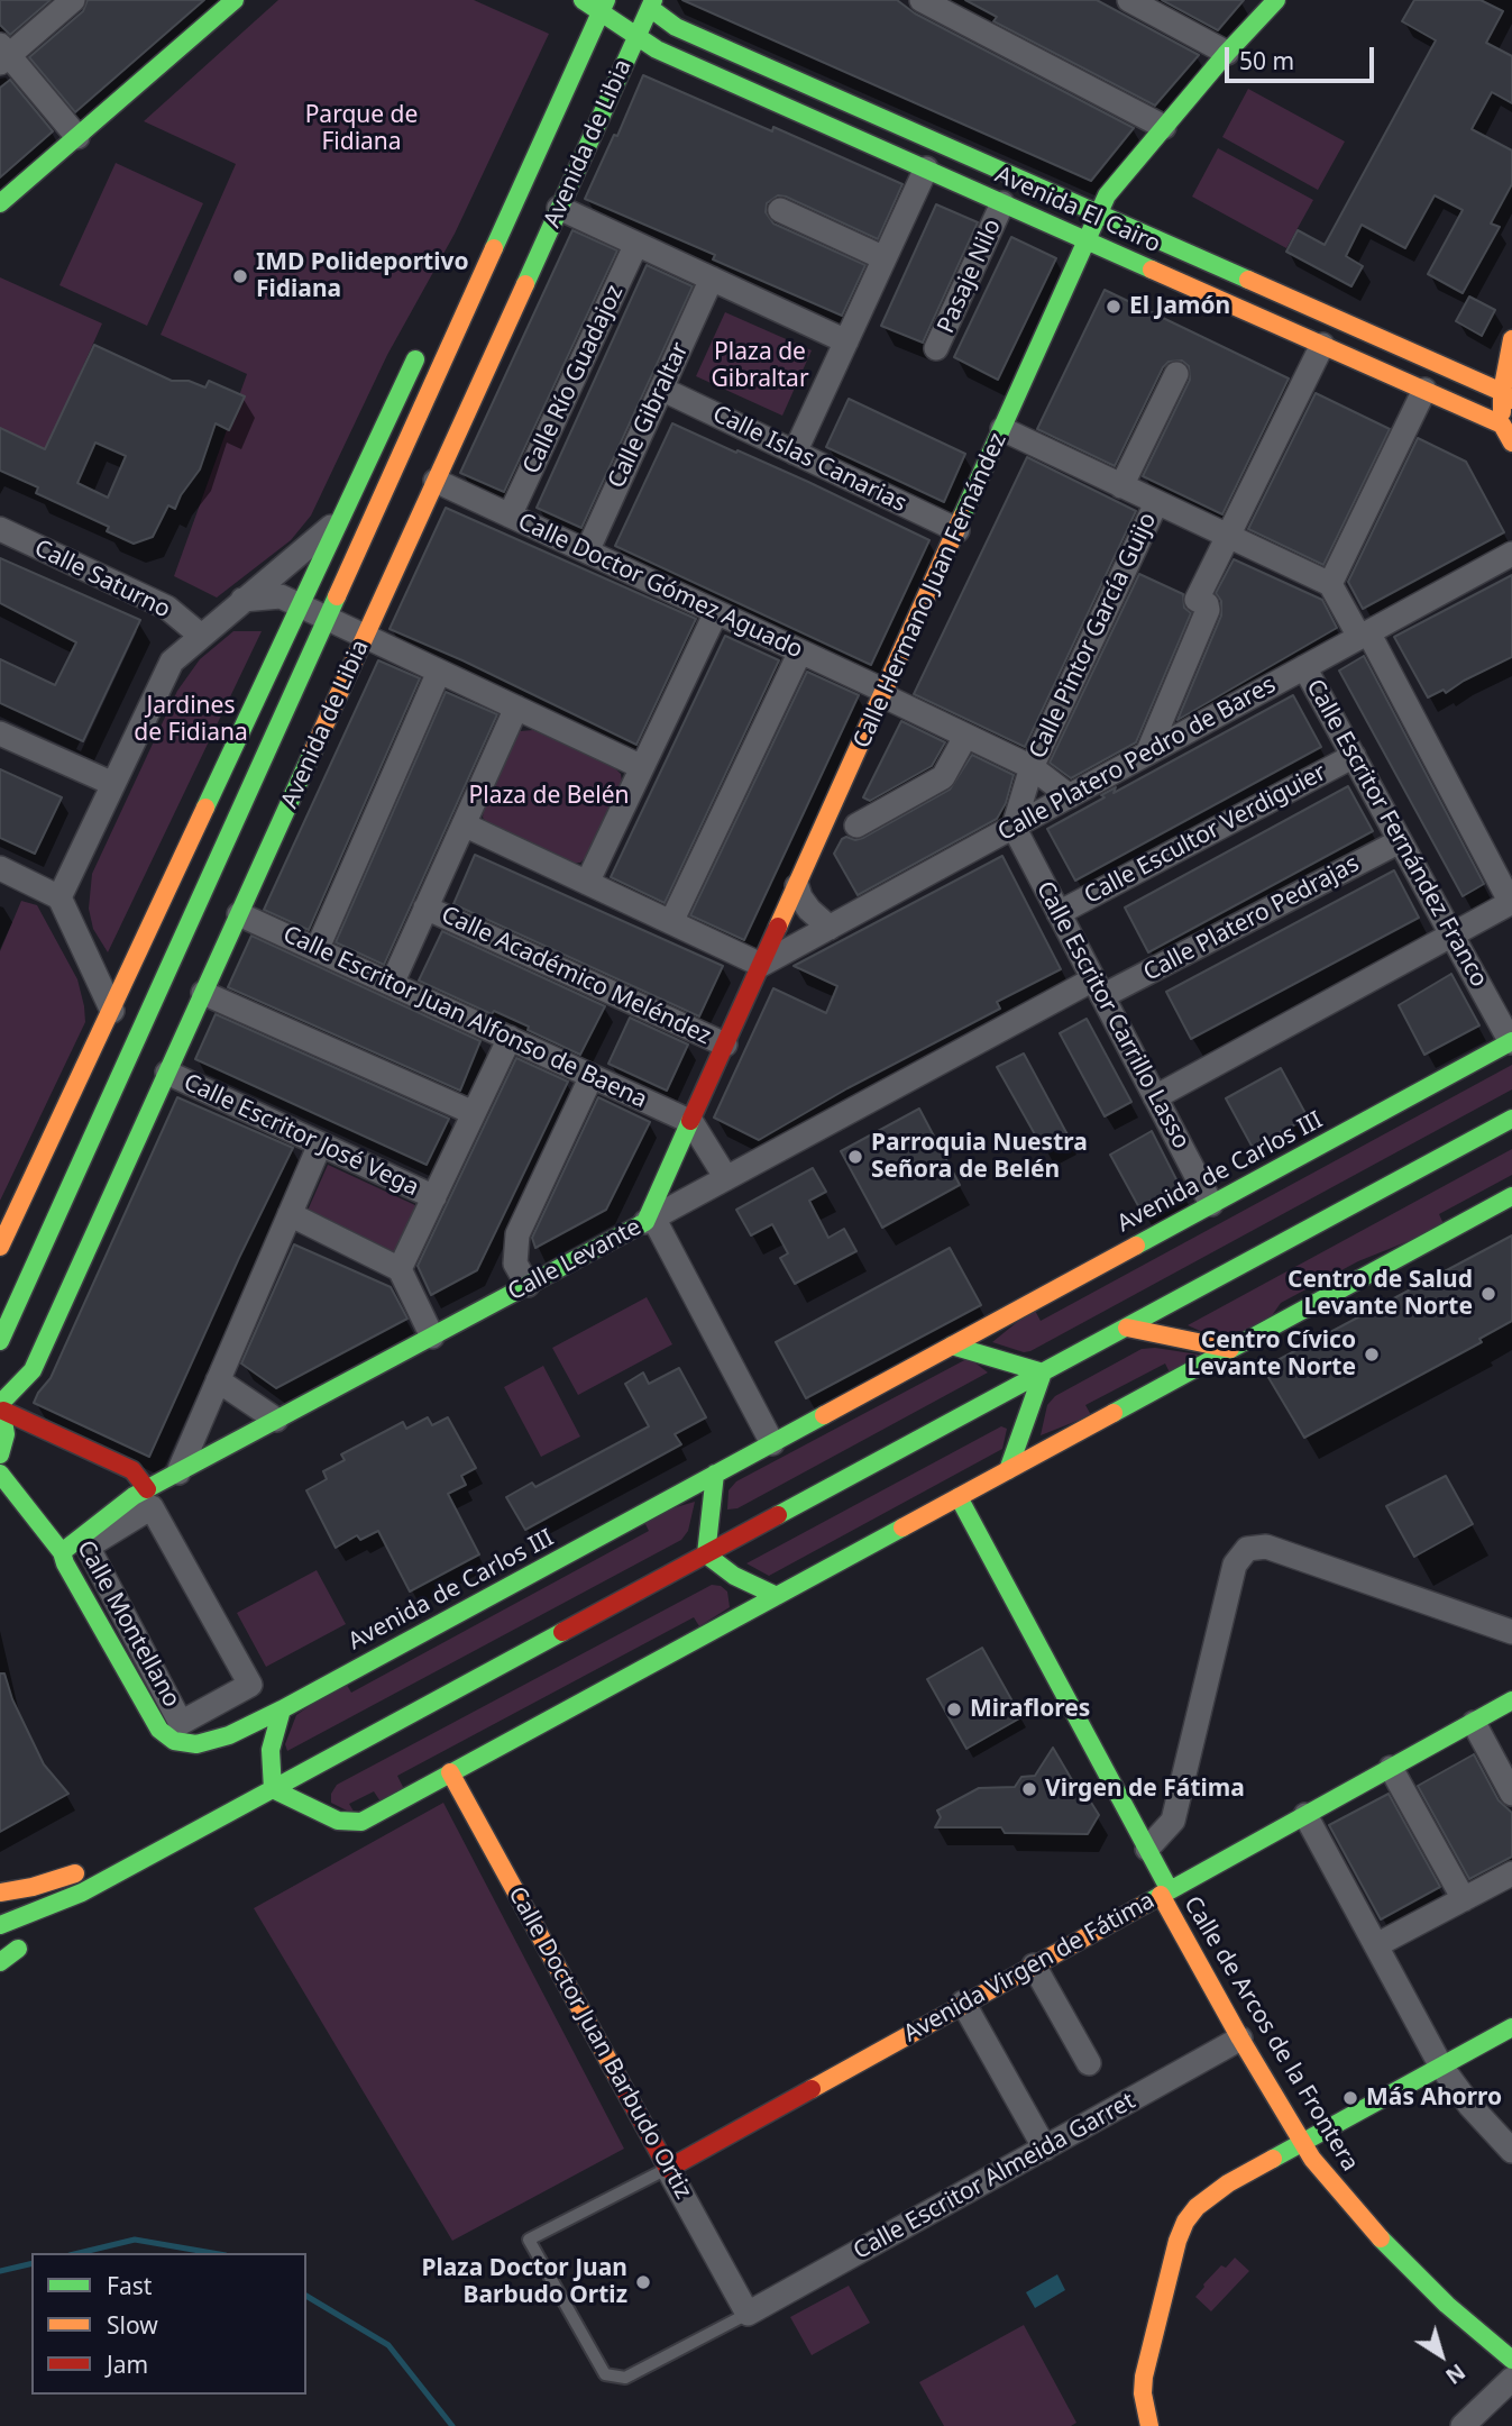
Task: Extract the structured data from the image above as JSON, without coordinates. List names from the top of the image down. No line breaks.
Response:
{"streets":{"main road":["Avenida de Libia","Avenida El Cairo","Calle Hermano Juan Fernández","Avenida de Carlos III","Calle Levante","Calle Montellano","Avenida Virgen de Fátima","Calle de Arcos de la Frontera","Calle Doctor Juan Barbudo Ortiz"],"street":["Pasaje Nilo","Calle Río Guadajoz","Calle Gibraltar","Calle Islas Canarias","Calle Saturno","Calle Doctor Gómez Aguado","Calle Pintor García Guijo","Calle Platero Pedro de Bares","Calle Escritor Fernández Franco","Calle Escultor Verdiguier","Calle Platero Pedrajas","Calle Académico Meléndez","Calle Escritor Carrillo Lasso","Calle Escritor Juan Alfonso de Baena","Calle Escritor José Vega","Calle Escritor Almeida Garret"]},"crossings":[["Avenida de Libia","Avenida El Cairo"],["Avenida de Libia","Calle Doctor Gómez Aguado"],["Avenida de Libia","Calle Escritor Juan Alfonso de Baena"],["Avenida de Libia","Calle Escritor José Vega"],["Avenida El Cairo","Pasaje Nilo"],["Avenida El Cairo","Calle Hermano Juan Fernández"],["Calle Río Guadajoz","Calle Doctor Gómez Aguado"],["Calle Gibraltar","Calle Islas Canarias"],["Calle Gibraltar","Calle Doctor Gómez Aguado"],["Calle Islas Canarias","Calle Hermano Juan Fernández"],["Calle Doctor Gómez Aguado","Calle Hermano Juan Fernández"],["Calle Doctor Gómez Aguado","Calle Pintor García Guijo"],["Calle Hermano Juan Fernández","Calle Pintor García Guijo"],["Calle Hermano Juan Fernández","Calle Platero Pedro de Bares"],["Calle Hermano Juan Fernández","Calle Académico Meléndez"],["Calle Hermano Juan Fernández","Calle Escritor Juan Alfonso de Baena"],["Calle Hermano Juan Fernández","Calle Levante"],["Calle Pintor García Guijo","Calle Platero Pedro de Bares"],["Calle Pintor García Guijo","Calle Escritor Carrillo Lasso"],["Calle Platero Pedro de Bares","Calle Escritor Fernández Franco"],["Calle Platero Pedro de Bares","Calle Escritor Carrillo Lasso"],["Calle Escritor Fernández Franco","Calle Escultor Verdiguier"],["Calle Escritor Fernández Franco","Calle Platero Pedrajas"],["Calle Escritor Fernández Franco","Avenida de Carlos III"],["Calle Escultor Verdiguier","Calle Escritor Carrillo Lasso"],["Calle Platero Pedrajas","Calle Escritor Carrillo Lasso"],["Calle Platero Pedrajas","Calle Levante"],["Calle Escritor Carrillo Lasso","Avenida de Carlos III"],["Calle Escritor Carrillo Lasso","Calle Levante"],["Avenida de Carlos III","Calle Montellano"],["Calle Levante","Calle Montellano"],["Avenida Virgen de Fátima","Calle de Arcos de la Frontera"],["Avenida Virgen de Fátima","Calle Doctor Juan Barbudo Ortiz"],["Calle de Arcos de la Frontera","Calle Escritor Almeida Garret"],["Calle Doctor Juan Barbudo Ortiz","Calle Escritor Almeida Garret"]],"parks":["Parque de Fidiana","Plaza de Gibraltar","Jardines de Fidiana","Plaza de Belén"],"places":["IMD Polideportivo Fidiana","El Jamón","Parroquia Nuestra Señora de Belén","Centro de Salud Levante Norte","Centro Cívico Levante Norte","Miraflores","Virgen de Fátima","Más Ahorro","Plaza Doctor Juan Barbudo Ortiz"],"legend":["Fast","Slow","Jam"],"scale_bar":"50 m","north":"bottom right"}
